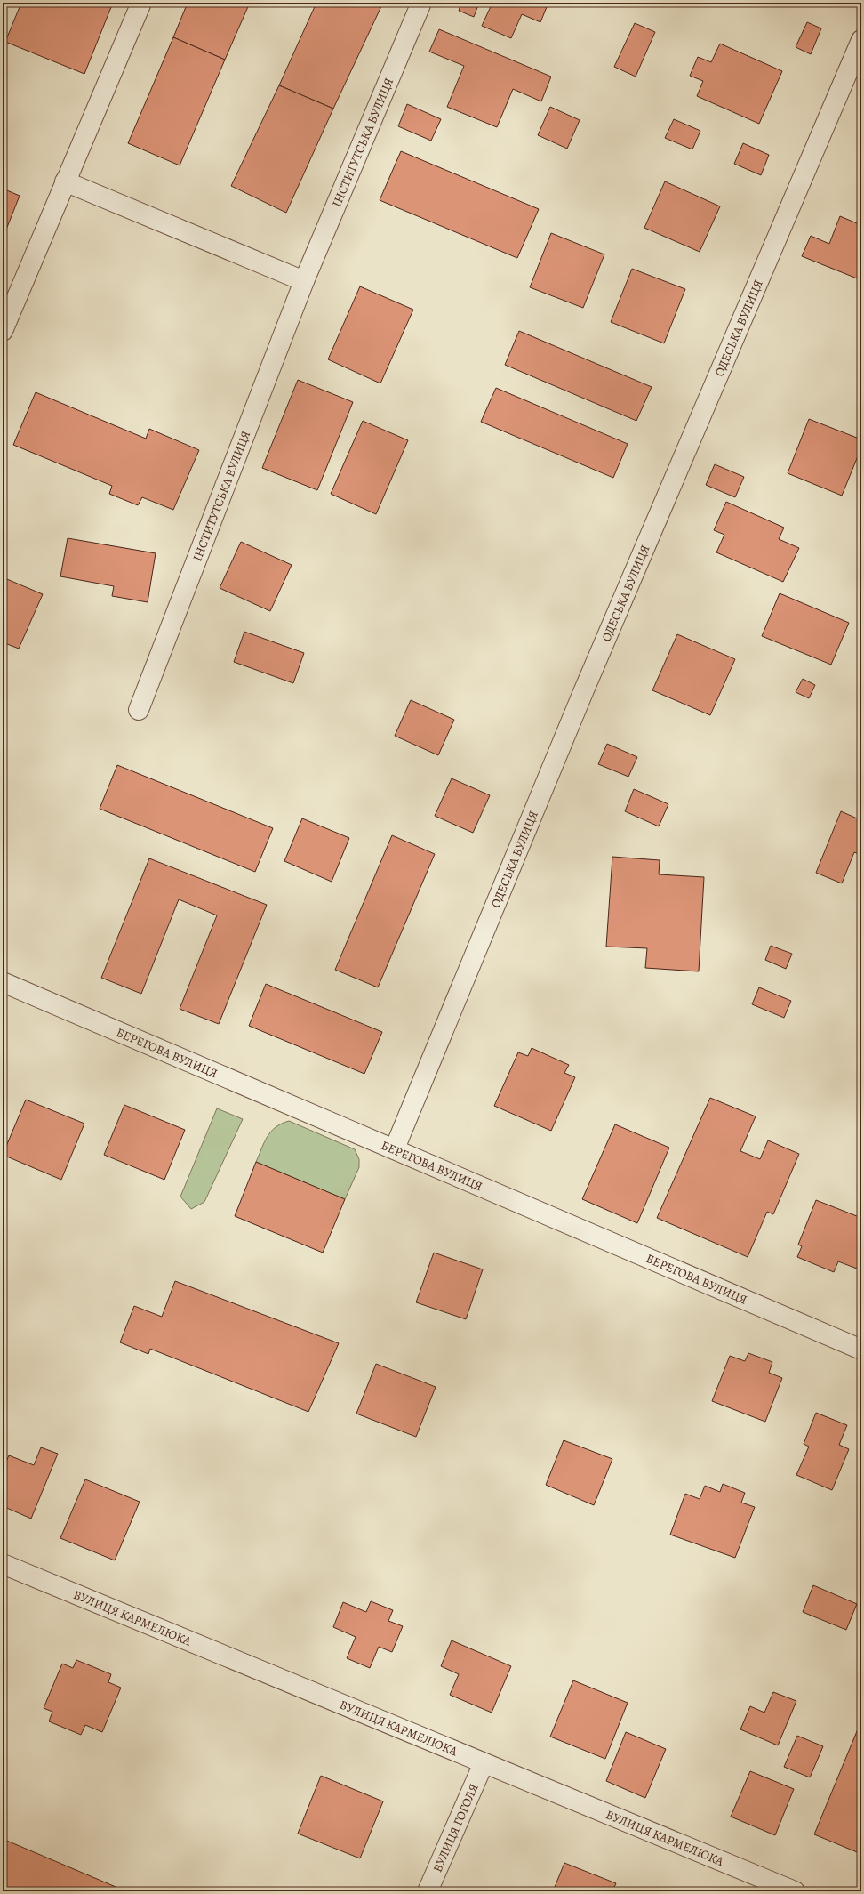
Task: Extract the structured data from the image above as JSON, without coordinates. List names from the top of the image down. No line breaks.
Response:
{"streets":{"street":["ІНСТИТУТСЬКА ВУЛИЦЯ","ОДЕСЬКА ВУЛИЦЯ","БЕРЕГОВА ВУЛИЦЯ","ВУЛИЦЯ КАРМЕЛЮКА","ВУЛИЦЯ ГОГОЛЯ"]},"crossings":[["ОДЕСЬКА ВУЛИЦЯ","БЕРЕГОВА ВУЛИЦЯ"],["ВУЛИЦЯ КАРМЕЛЮКА","ВУЛИЦЯ ГОГОЛЯ"]]}
